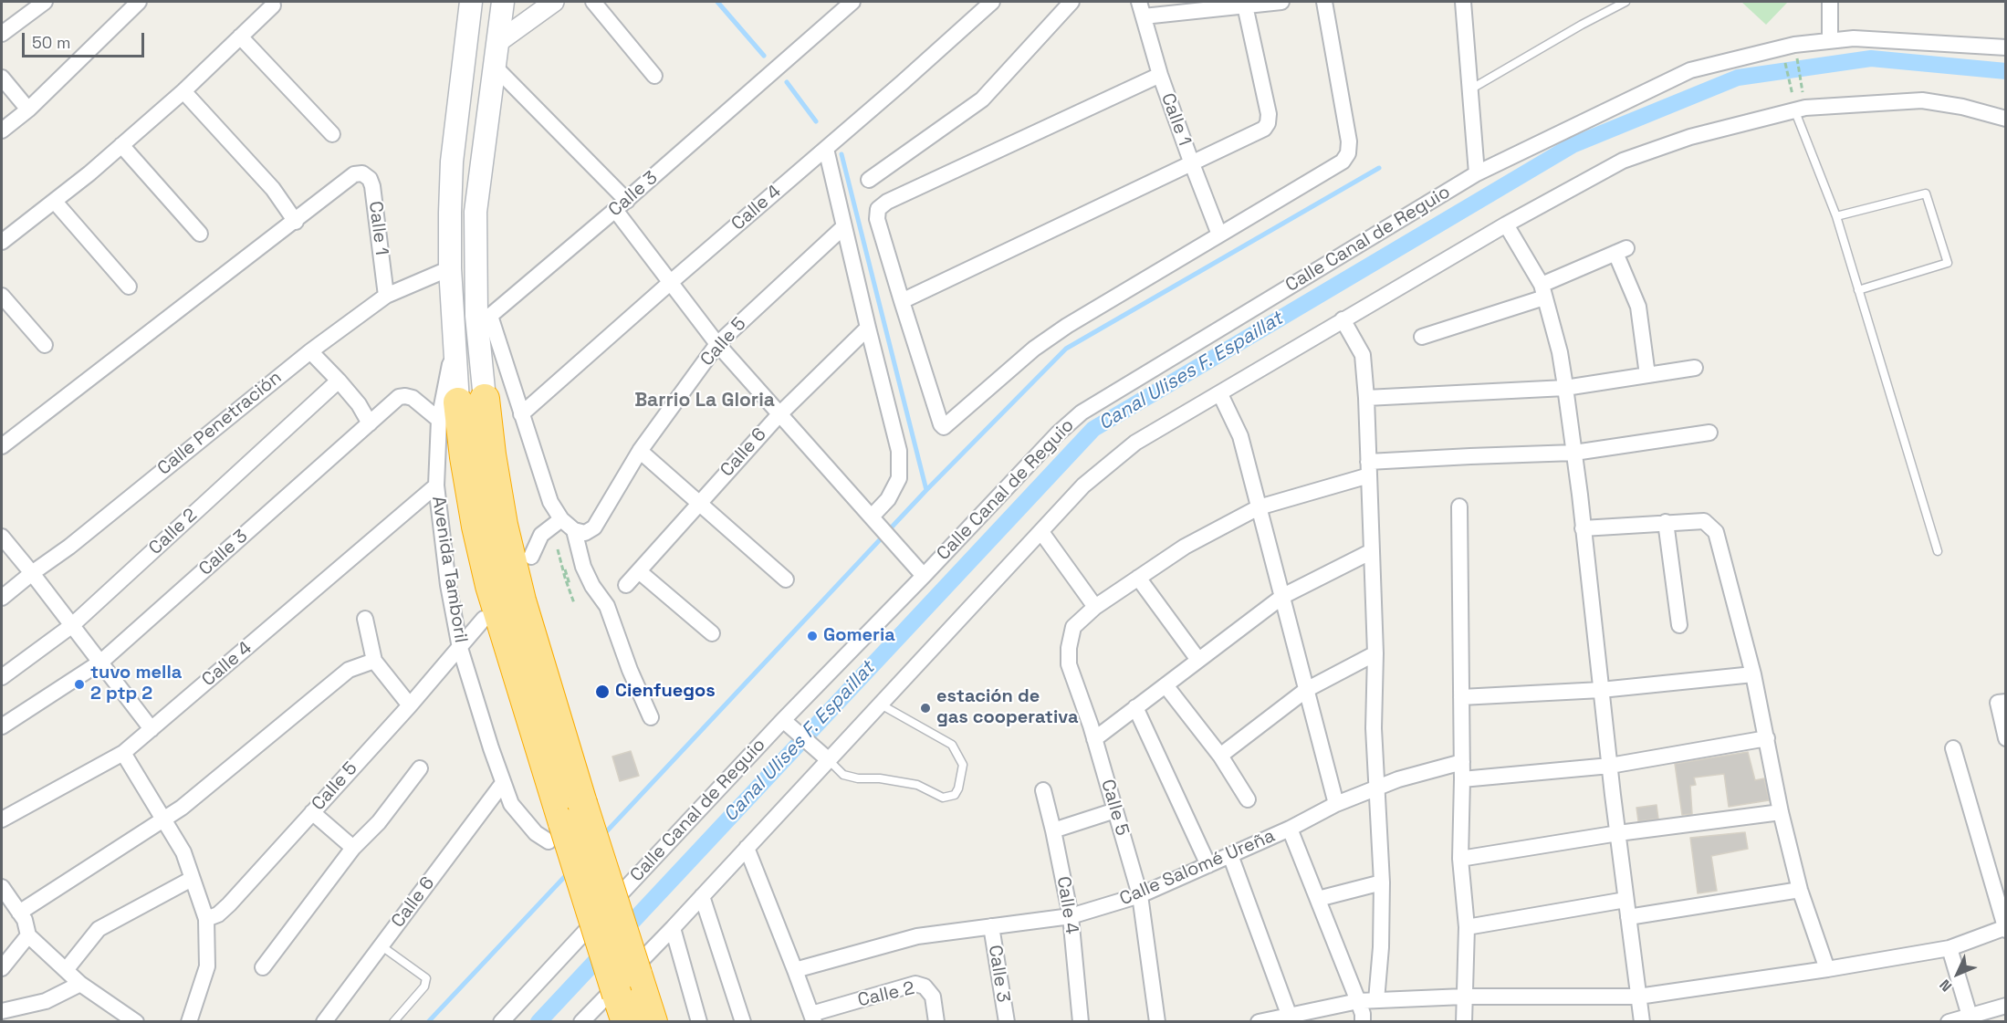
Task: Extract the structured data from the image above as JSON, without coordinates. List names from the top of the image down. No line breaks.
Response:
{"streets":{"street":["Calle 1","Calle 3","Calle 4","Calle Canal de Reguio","Calle 5","Calle Penetración","Calle 6","Calle 2","Avenida Tamboril","Calle Salomé Ureña"]},"crossings":[["Calle 1","Calle Penetración"],["Calle 3","Avenida Tamboril"],["Calle 3","Calle Salomé Ureña"],["Calle 4","Avenida Tamboril"],["Calle 4","Calle Salomé Ureña"],["Calle 5","Avenida Tamboril"],["Calle 5","Calle Salomé Ureña"],["Calle 6","Avenida Tamboril"]],"districts":["Barrio La Gloria"],"water":["Canal Ulises F. Espaillat"],"places":["Gomeria","tuvo mella 2 ptp 2","Cienfuegos","estación de gas cooperativa"],"scale_bar":"50 m","north":"bottom left"}
